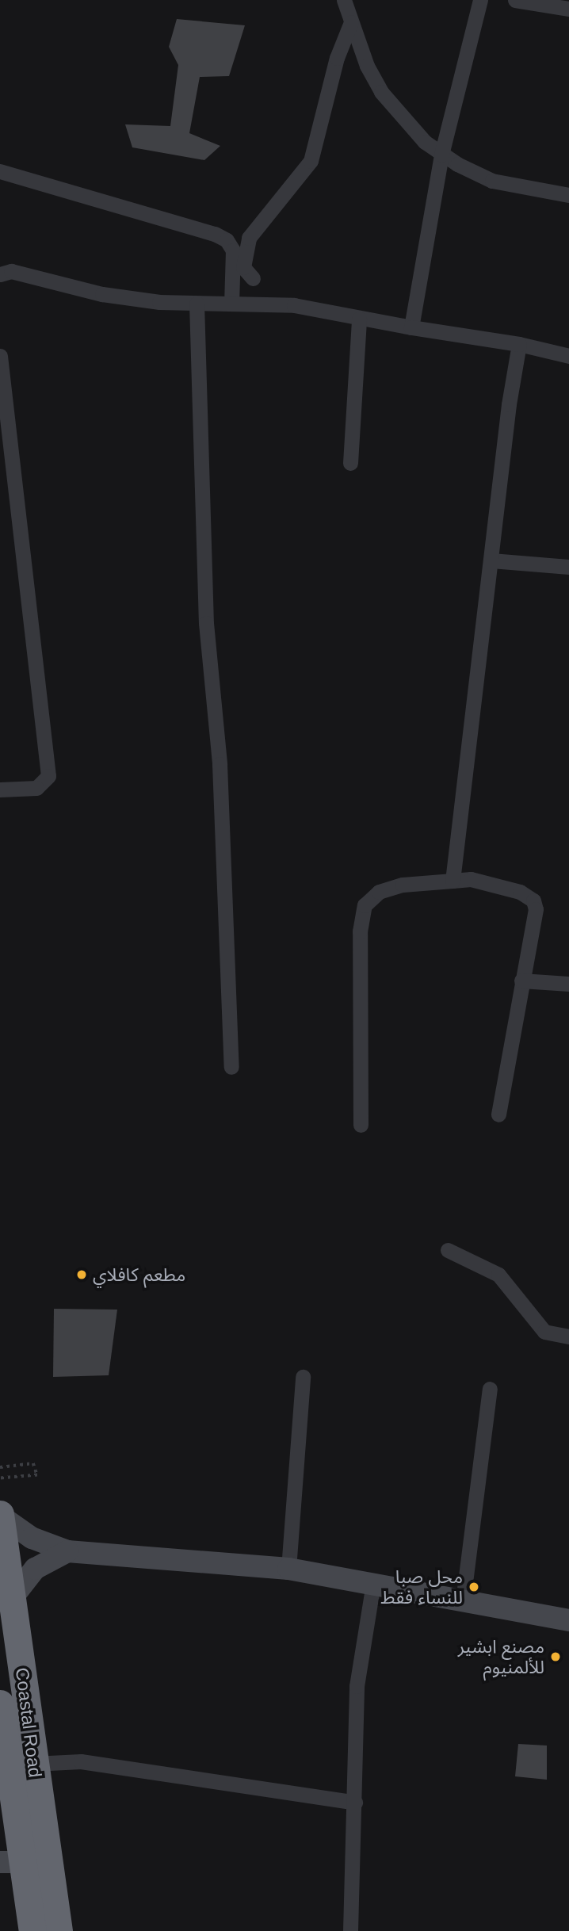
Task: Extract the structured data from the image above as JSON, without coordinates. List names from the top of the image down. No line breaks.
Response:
{"streets":{"highway":["Coastal Road"]},"places":["مطعم كافلاي","محل صبا للنساء فقط","مصنع ابشير للألمنيوم"]}
